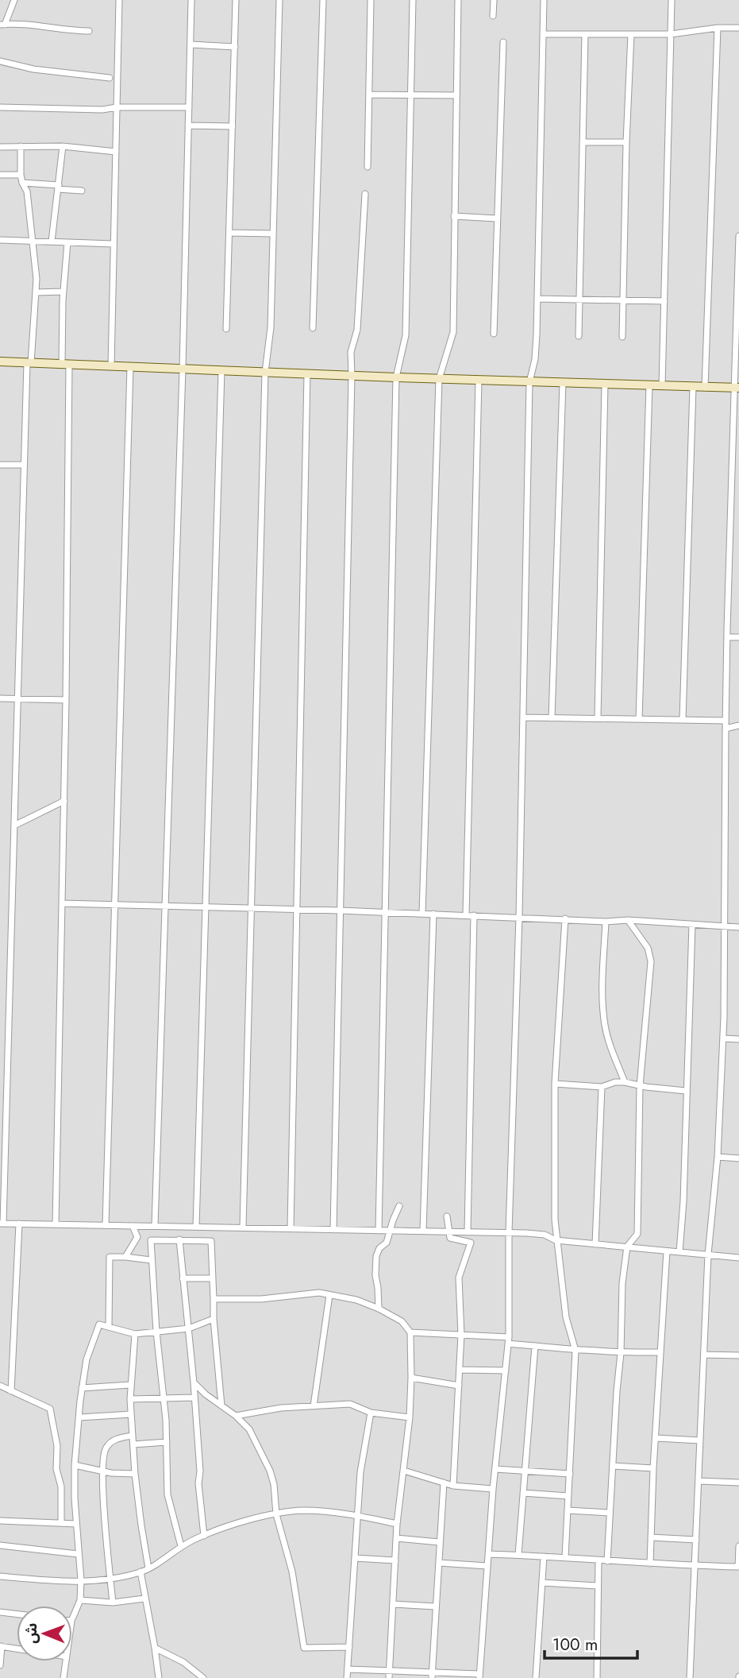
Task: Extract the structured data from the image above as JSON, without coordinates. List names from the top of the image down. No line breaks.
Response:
{"scale_bar":"100 m","north":"left"}
